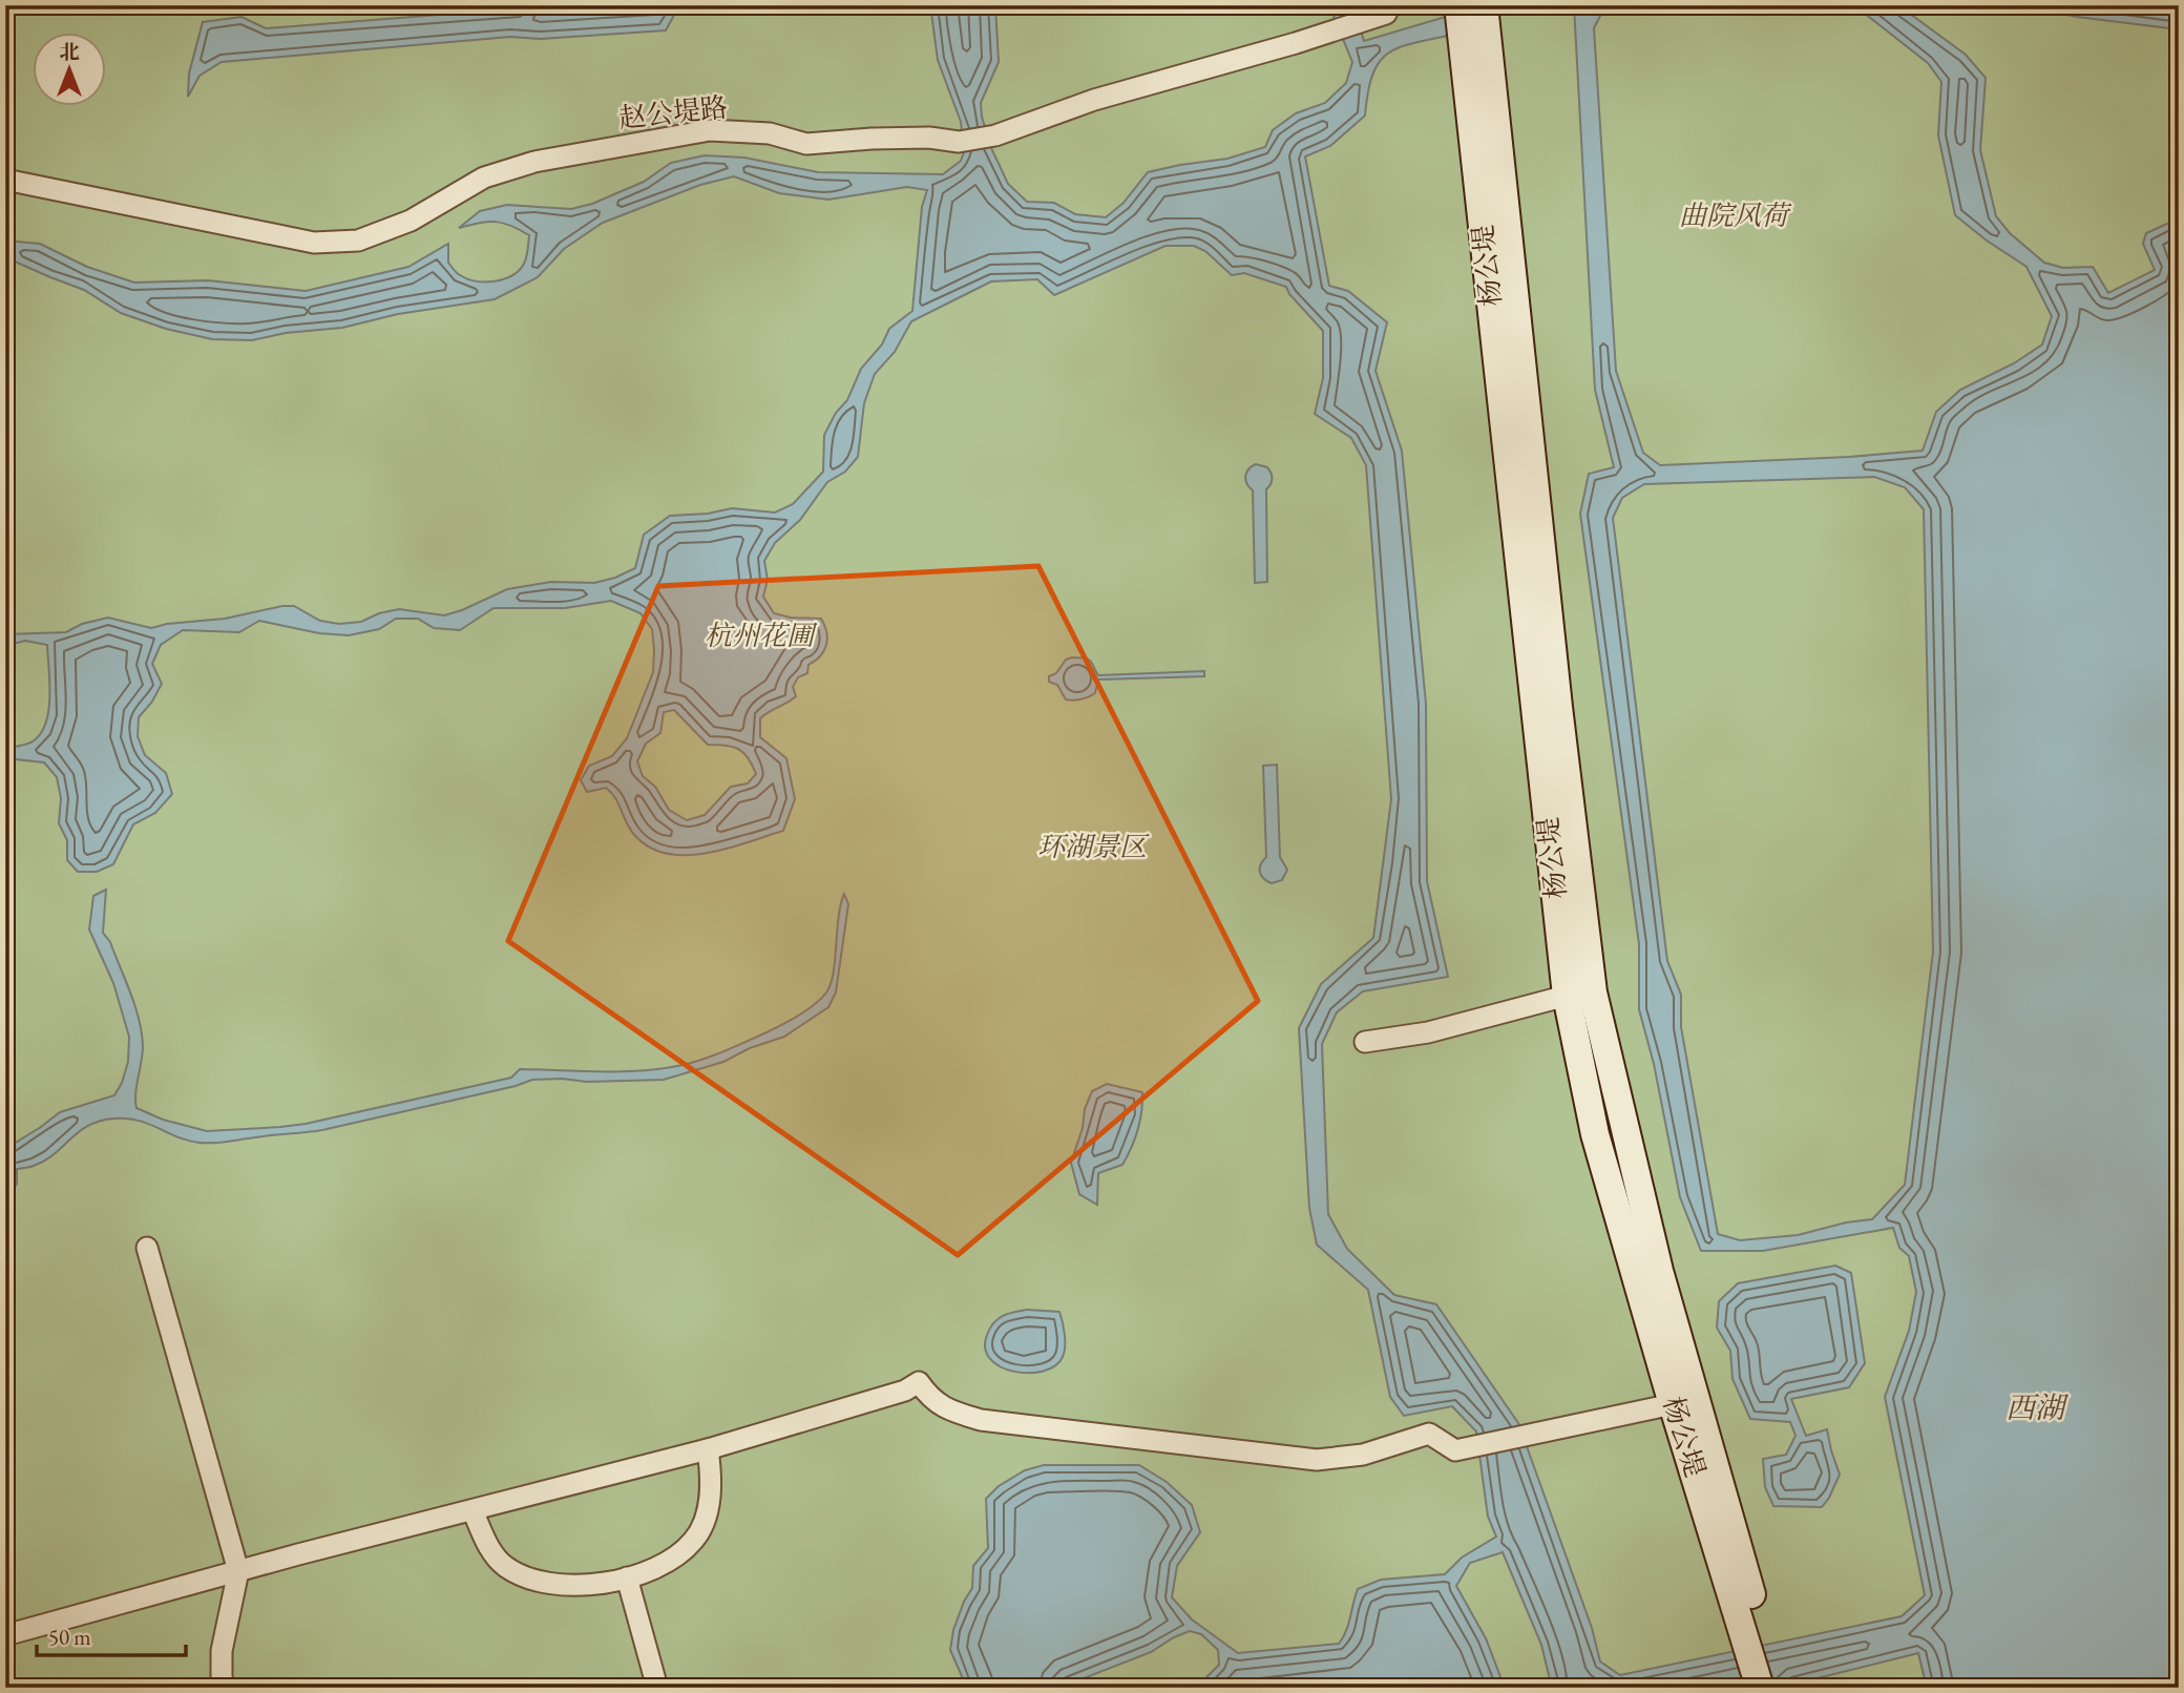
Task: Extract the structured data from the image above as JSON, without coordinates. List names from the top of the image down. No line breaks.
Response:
{"streets":{"main road":["杨公堤"],"street":["赵公堤路"]},"water":["西湖"],"parks":["曲院风荷","杭州花圃","环湖景区"],"scale_bar":"50 m","north":"top"}
